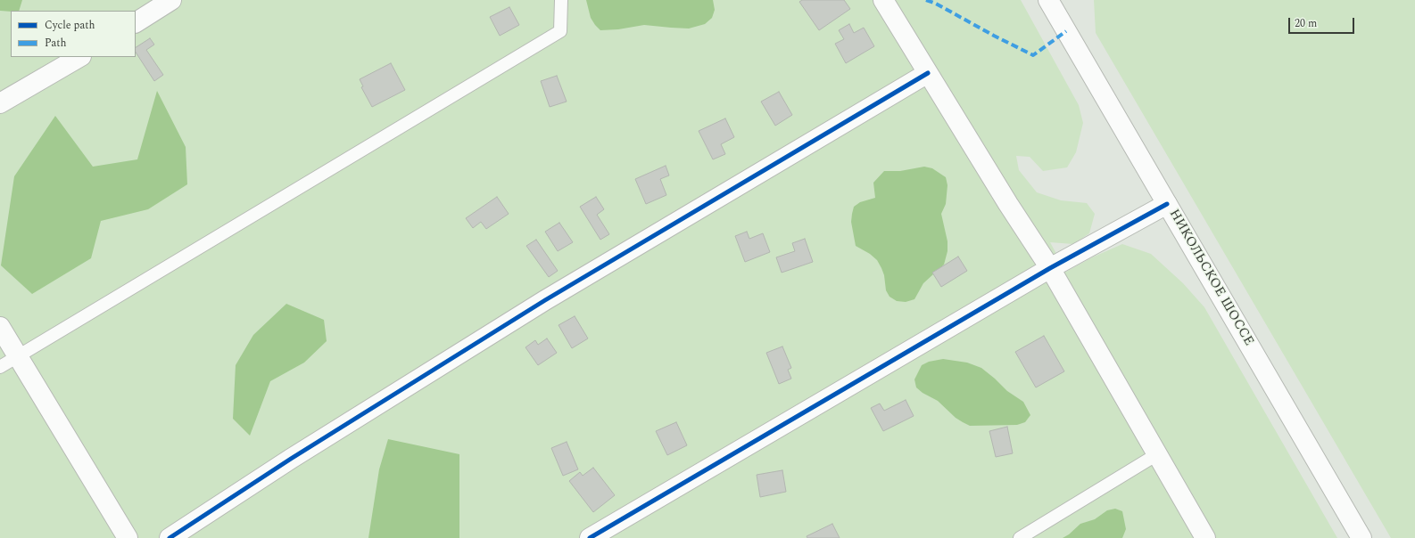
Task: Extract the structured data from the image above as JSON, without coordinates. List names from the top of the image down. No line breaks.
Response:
{"streets":{"street":["НИКОЛЬСКОЕ ШОССЕ"]},"legend":["Cycle path","Path"],"scale_bar":"20 m"}
